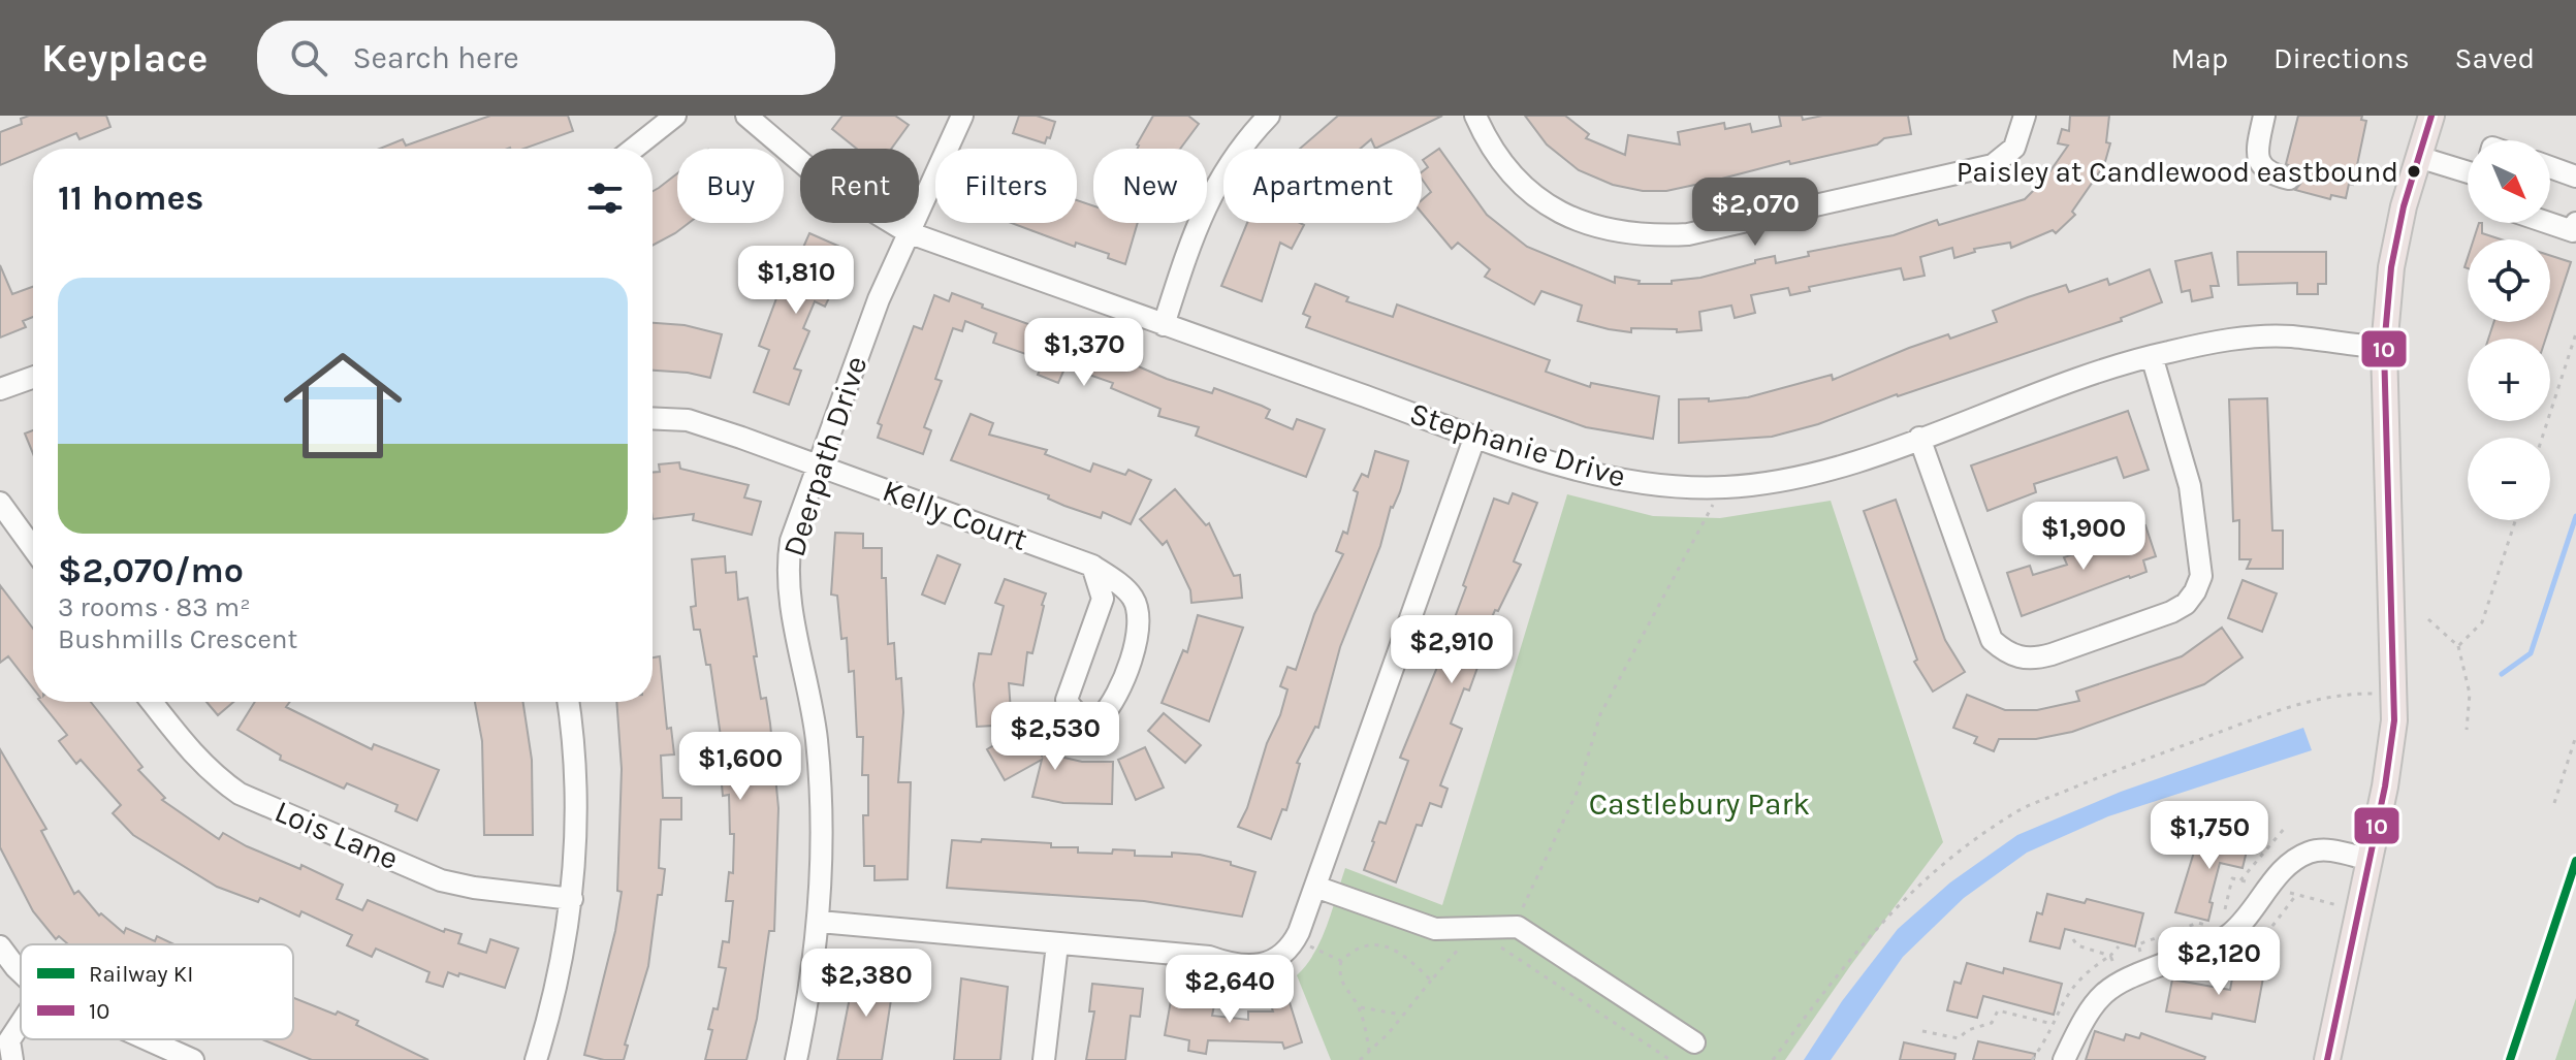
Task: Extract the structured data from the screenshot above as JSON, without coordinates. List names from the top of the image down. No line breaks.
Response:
{"streets":{"street":["Stephanie Drive","Deerpath Drive","Kelly Court","Lois Lane"]},"crossings":[["Stephanie Drive","Deerpath Drive"],["Deerpath Drive","Kelly Court"]],"parks":["Castlebury Park"],"places":["Paisley at Candlewood eastbound"],"lines":["transit line 10","rail line KI"],"legend":["Railway KI","10"],"north":"bottom right","page":{"header":"Keyplace","search":"Search here","nav":["Map","Directions","Saved"],"map_buttons":["+","−"],"chip":["Buy","Rent","Filters","New","Apartment"],"heading":"11 homes","price":["$2,070","$1,810","$1,370","$1,900","$2,910","$2,530","$1,600","$1,750","$2,120","$2,380","$2,640"],"list":[{"name":"$2,070/mo","note":"3 rooms · 83 m² · Bushmills Crescent"}]}}
